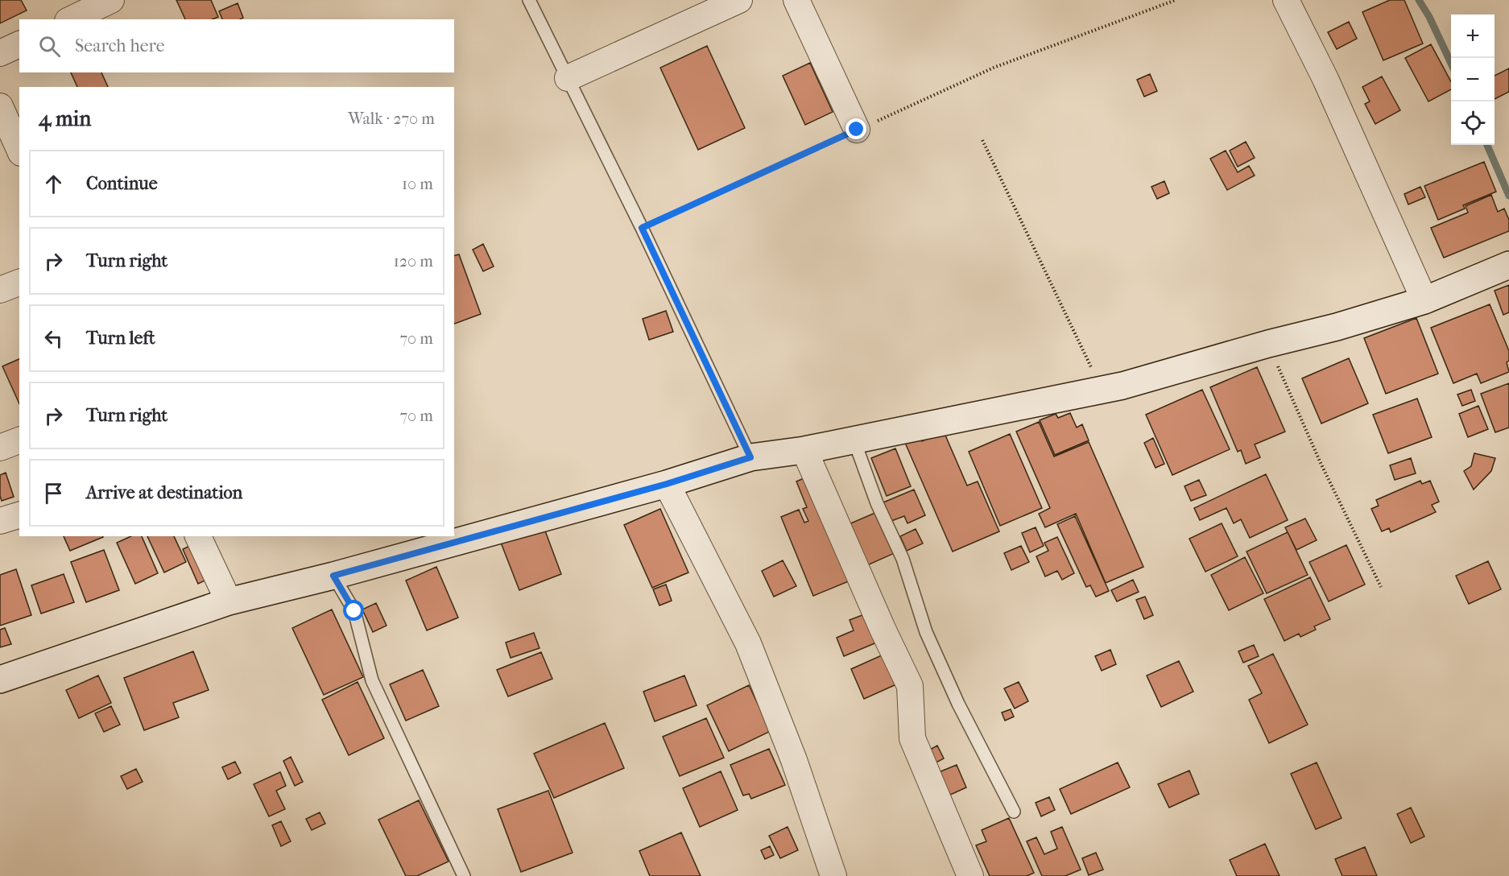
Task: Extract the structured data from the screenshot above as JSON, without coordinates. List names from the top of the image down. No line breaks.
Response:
{"page":{"map_buttons":["+","−"],"search":"Search here","heading":["4 min","Walk · 270 m"],"list":[["Continue","10 m"],["Turn right","120 m"],["Turn left","70 m"],["Turn right","70 m"],"Arrive at destination"]}}
